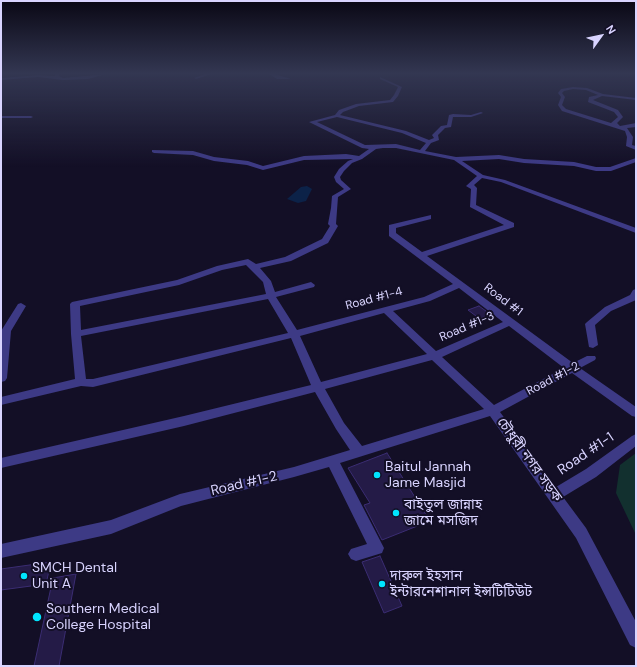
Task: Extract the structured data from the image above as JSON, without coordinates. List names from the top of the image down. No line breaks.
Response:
{"streets":{"street":["Road #1-4","Road #1","Road #1-3","Road #1-2","Road #1-1","চৌধুরী নগর সড়ক"]},"crossings":[["Road #1-4","Road #1"],["Road #1-4","চৌধুরী নগর সড়ক"],["Road #1","Road #1-3"],["Road #1","Road #1-2"],["Road #1-3","চৌধুরী নগর সড়ক"],["Road #1-2","চৌধুরী নগর সড়ক"],["Road #1-1","চৌধুরী নগর সড়ক"]],"places":["Baitul Jannah Jame Masjid","বাইতুল জান্নাহ জামে মসজিদ","SMCH Dental Unit A","দারুল ইহসান ইন্টারনেশানাল ইন্সটিটিউট","Southern Medical College Hospital"],"north":"top right"}
